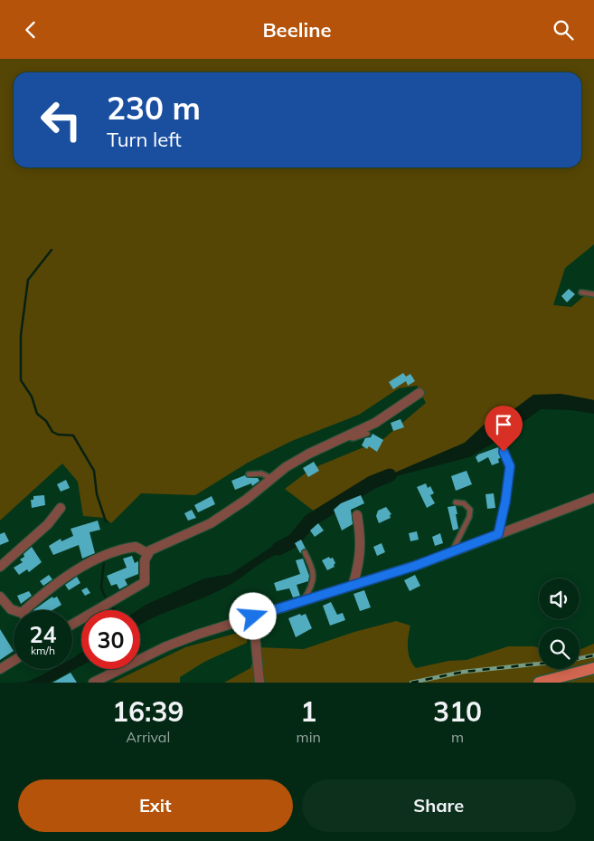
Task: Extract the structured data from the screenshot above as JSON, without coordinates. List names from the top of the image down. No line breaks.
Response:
{"page":{"header":"Beeline","turn":["230 m","Turn left"],"speed":"24 km/h","limit":"30","eta":["16:39","Arrival","1","min","310","m"],"buttons":["Exit","Share"]}}
